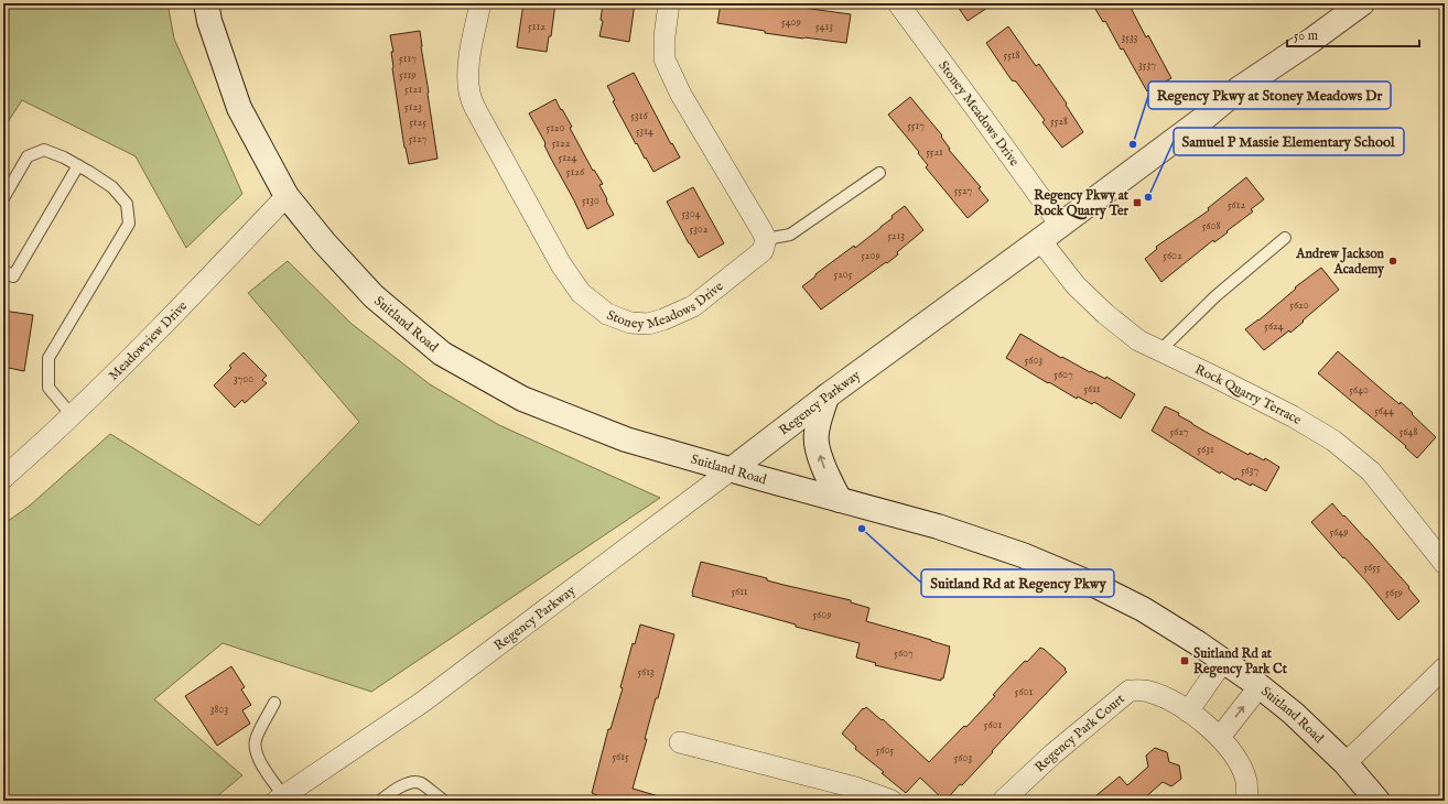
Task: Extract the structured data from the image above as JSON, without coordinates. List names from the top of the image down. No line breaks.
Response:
{"streets":{"main road":["Suitland Road","Regency Parkway"],"street":["Stoney Meadows Drive","Meadowview Drive","Rock Quarry Terrace","Regency Park Court"]},"crossings":[["Stoney Meadows Drive","Regency Parkway"],["Suitland Road","Meadowview Drive"],["Suitland Road","Regency Parkway"],["Rock Quarry Terrace","Regency Parkway"]],"places":{"other":["Regency Pkwy at Stoney Meadows Dr","Samuel P Massie Elementary School","Andrew Jackson Academy","Suitland Rd at Regency Pkwy"],"transit":["Regency Pkwy at Rock Quarry Ter","Suitland Rd at Regency Park Ct"]},"house_numbers":["5409","5112","5413","3533","5518","5117","3537","5119","5121","5123","5316","5528","5125","5517","5120","5314","5127","5122","5521","5124","5126","5527","5130","5612","5304","5608","5302","5213","5209","5602","5205","5620","5624","5603","5607","3700","5611","5640","5644","5627","5648","5631","5637","5649","5655","5611","5659","5609","5607","5613","5601","3803","5601","5605","5615","5603"],"scale_bar":"50 m"}
